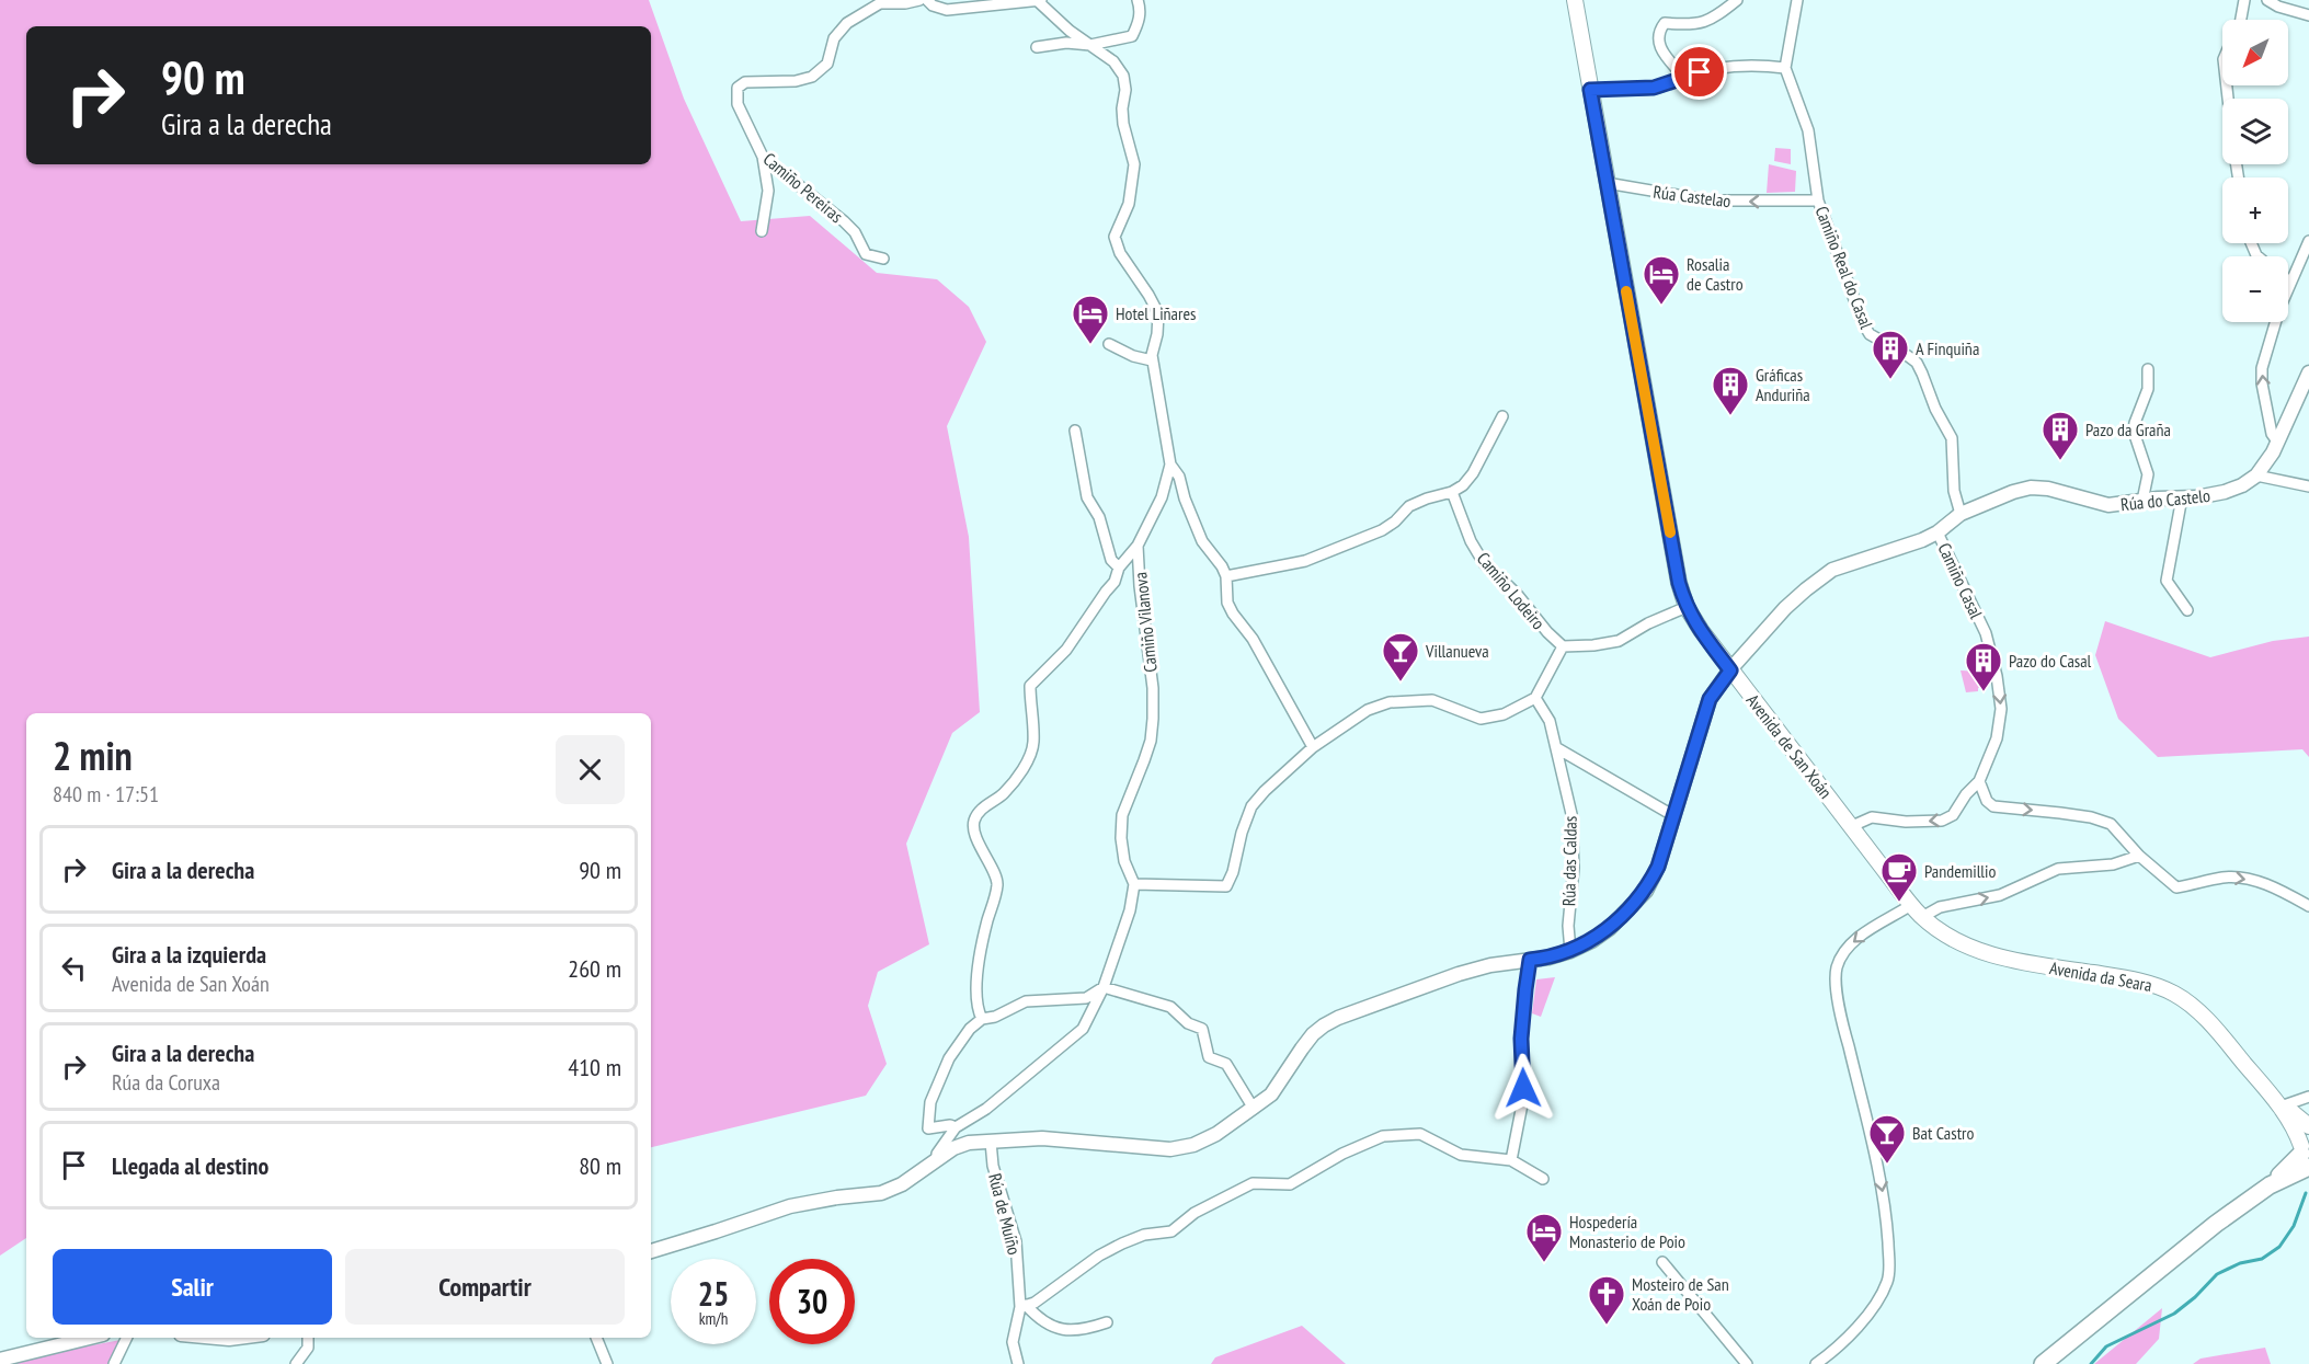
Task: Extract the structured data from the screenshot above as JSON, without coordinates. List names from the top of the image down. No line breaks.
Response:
{"streets":{"main road":["Avenida de San Xoán","Avenida da Seara"],"street":["Camiño Pereiras","Rúa Castelao","Camiño Real do Casal","Rúa do Castelo","Camiño Casal","Camiño Lodeiro","Camiño Vilanova","Rúa das Caldas","Rúa de Muíño"]},"crossings":[["Rúa Castelao","Camiño Real do Casal"],["Rúa Castelao","Avenida de San Xoán"],["Camiño Real do Casal","Rúa do Castelo"],["Rúa do Castelo","Camiño Casal"],["Rúa do Castelo","Avenida de San Xoán"],["Rúa do Castelo","Rúa das Caldas"],["Rúa do Castelo","Rúa de Muíño"],["Camiño Casal","Avenida de San Xoán"],["Avenida de San Xoán","Avenida da Seara"]],"one_way":["Rúa Castelao"],"places":{"hotel":["Rosalia de Castro","Hotel Liñares","Hospedería Monasterio de Poio"],"building":["A Finquiña","Gráficas Anduriña","Pazo da Graña","Pazo do Casal"],"bar":["Villanueva","Bat Castro"],"cafe":["Pandemillio"],"church":["Mosteiro de San Xoán de Poio"]},"north":"bottom left","page":{"map_buttons":["+","−"],"turn":["90 m","Gira a la derecha"],"heading":["2 min","840 m · 17:51"],"list":[{"name":"Gira a la derecha","value":"90 m"},{"name":"Gira a la izquierda","note":"Avenida de San Xoán","value":"260 m"},{"name":"Gira a la derecha","note":"Rúa da Coruxa","value":"410 m"},{"name":"Llegada al destino","value":"80 m"}],"buttons":["Salir","Compartir"],"speed":"25 km/h","limit":"30"}}
